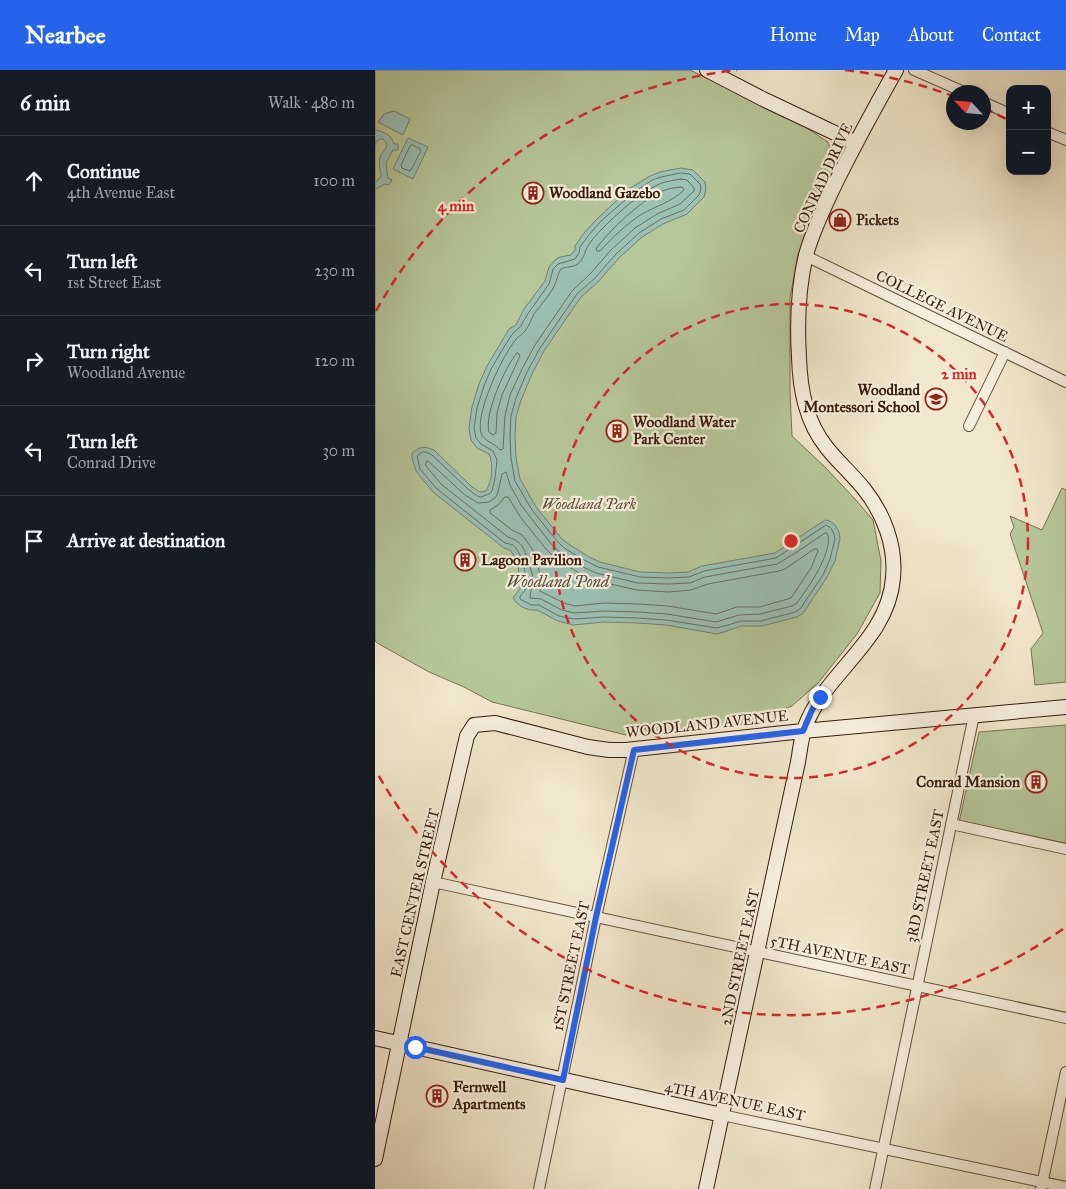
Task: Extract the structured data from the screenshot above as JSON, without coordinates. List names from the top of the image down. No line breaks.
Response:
{"streets":{"street":["CONRAD DRIVE","COLLEGE AVENUE","WOODLAND AVENUE","3RD STREET EAST","EAST CENTER STREET","5TH AVENUE EAST","2ND STREET EAST","1ST STREET EAST","4TH AVENUE EAST"]},"crossings":[["CONRAD DRIVE","COLLEGE AVENUE"],["CONRAD DRIVE","WOODLAND AVENUE"],["CONRAD DRIVE","2ND STREET EAST"],["WOODLAND AVENUE","3RD STREET EAST"],["WOODLAND AVENUE","EAST CENTER STREET"],["WOODLAND AVENUE","2ND STREET EAST"],["WOODLAND AVENUE","1ST STREET EAST"],["3RD STREET EAST","5TH AVENUE EAST"],["3RD STREET EAST","4TH AVENUE EAST"],["EAST CENTER STREET","5TH AVENUE EAST"],["EAST CENTER STREET","4TH AVENUE EAST"],["5TH AVENUE EAST","2ND STREET EAST"],["5TH AVENUE EAST","1ST STREET EAST"],["2ND STREET EAST","4TH AVENUE EAST"],["1ST STREET EAST","4TH AVENUE EAST"]],"water":["Woodland Pond"],"parks":["Woodland Park"],"places":{"building":["Woodland Gazebo","Woodland Water Park Center","Lagoon Pavilion","Conrad Mansion","Fernwell Apartments"],"shop":["Pickets"],"school or university":["Woodland Montessori School"]},"north":"top left","page":{"header":"Nearbee","nav":["Home","Map","About","Contact"],"heading":["6 min","Walk · 480 m"],"map_buttons":["+","−"],"list":[["Continue","4th Avenue East","100 m"],["Turn left","1st Street East","230 m"],["Turn right","Woodland Avenue","120 m"],["Turn left","Conrad Drive","30 m"],"Arrive at destination"]},"rings":["4 min","2 min"]}
